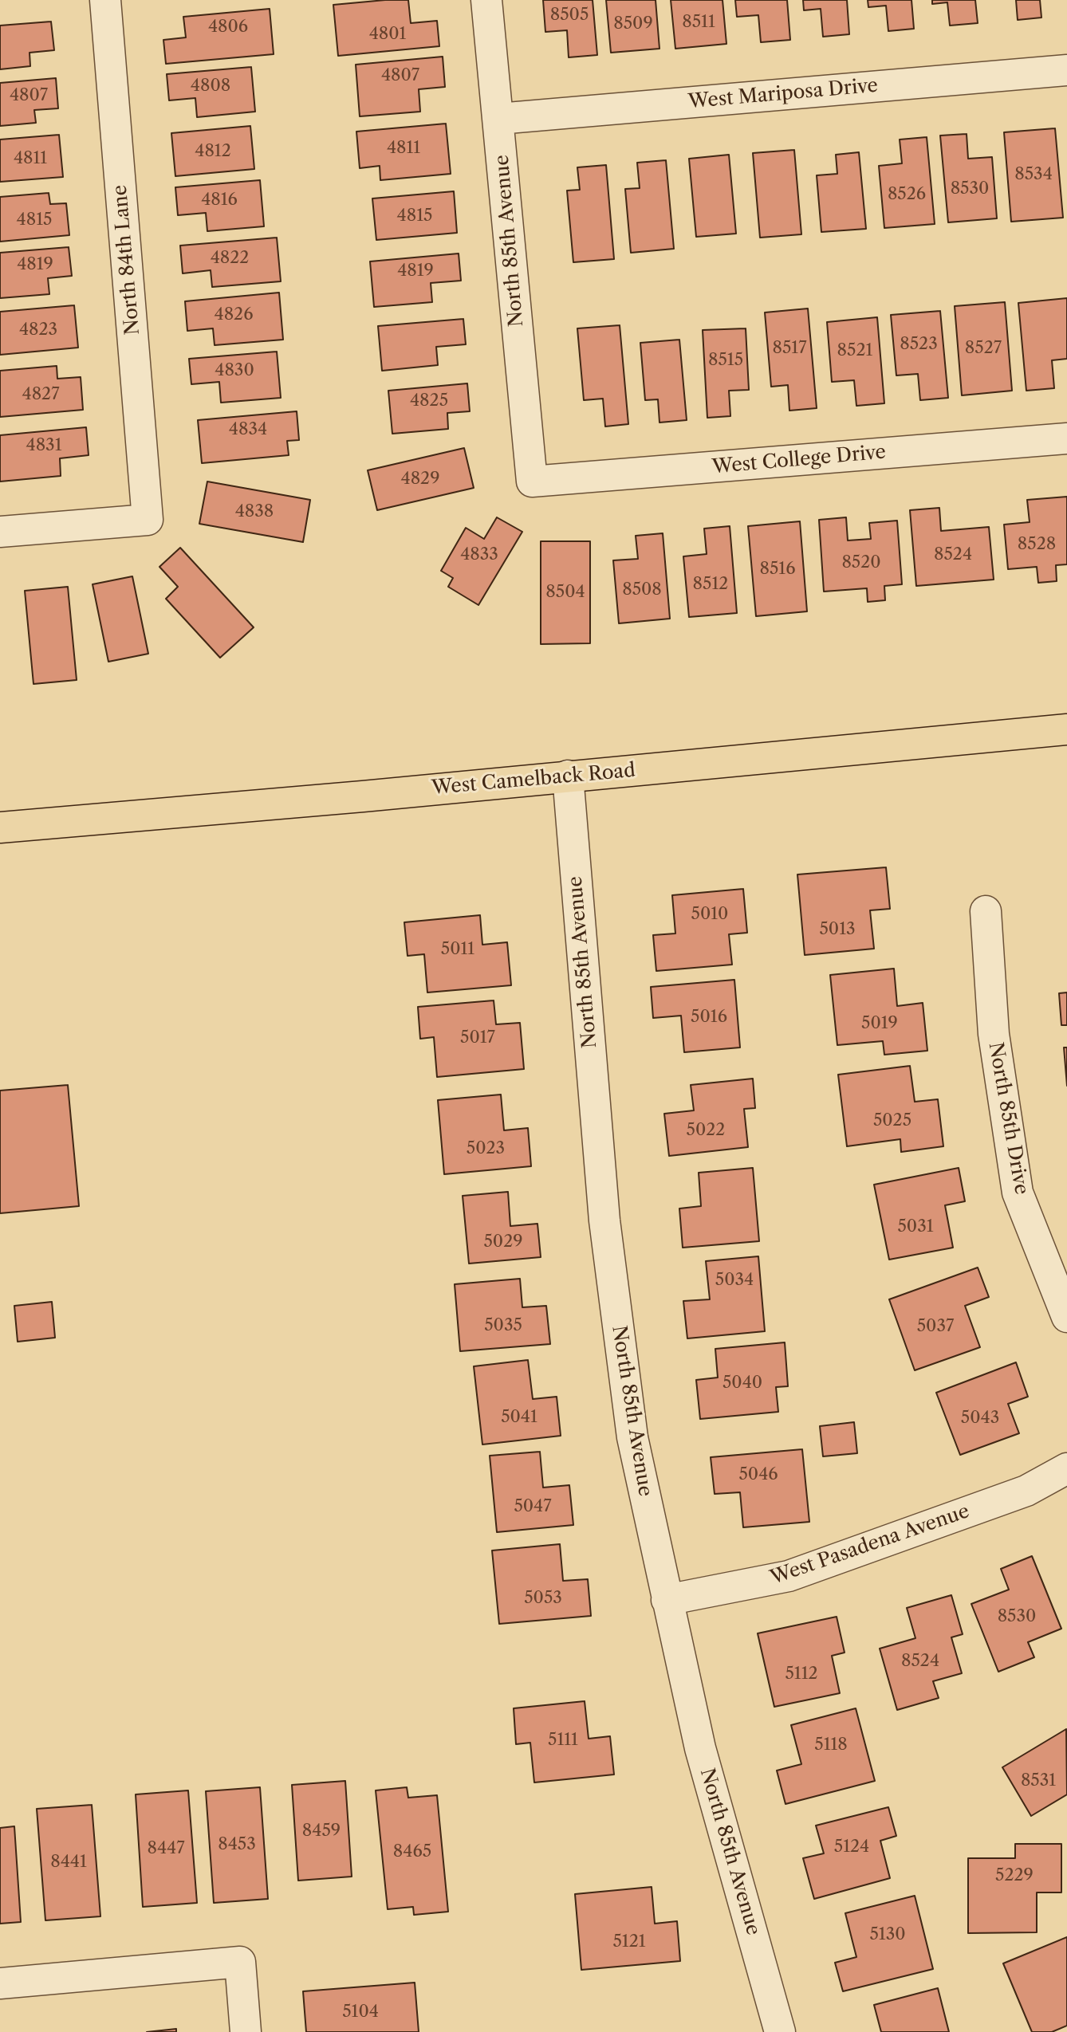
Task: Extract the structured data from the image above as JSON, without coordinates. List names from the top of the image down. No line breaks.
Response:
{"streets":{"main road":["West Camelback Road"],"street":["West Mariposa Drive","North 85th Avenue","North 84th Lane","West College Drive","North 85th Drive","West Pasadena Avenue"]},"crossings":[["West Mariposa Drive","North 85th Avenue"],["North 85th Avenue","West College Drive"],["North 85th Avenue","West Camelback Road"],["North 85th Avenue","West Pasadena Avenue"]],"house_numbers":["8505","8511","8509","4806","4801","4807","4808","4807","4811","4812","4811","8534","8530","8526","4816","4815","4815","4822","4819","4819","4826","4823","8523","8517","8527","8521","8515","4830","4827","4825","4834","4831","4829","4838","8528","4833","8524","8520","8516","8512","8508","8504","5010","5013","5011","5016","5019","5017","5025","5022","5023","5031","5029","5034","5035","5037","5040","5041","5043","5046","5047","5053","8530","8524","5112","5111","5118","8531","8459","8453","5124","8447","8465","8441","5229","5130","5121","5104"]}
